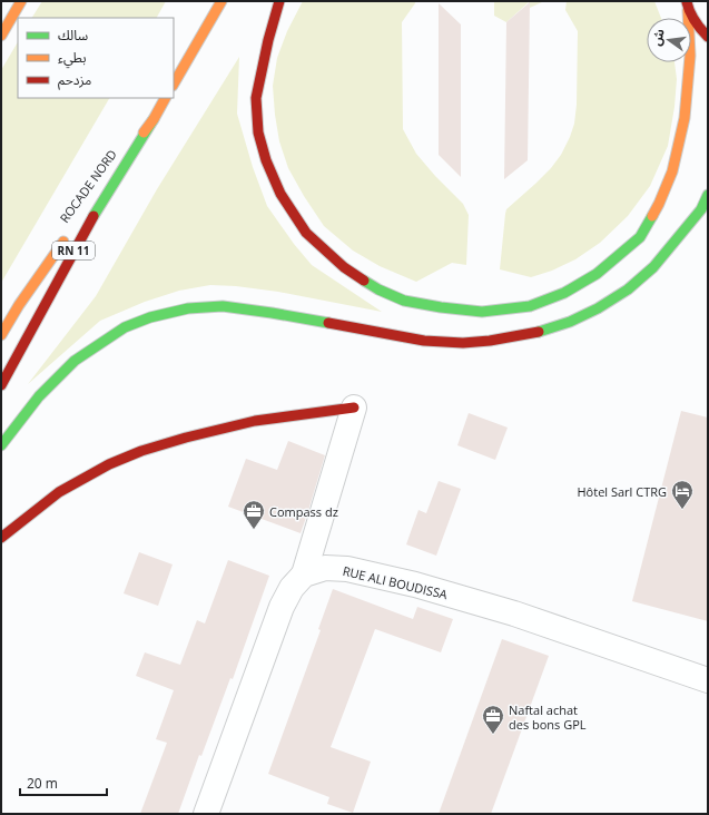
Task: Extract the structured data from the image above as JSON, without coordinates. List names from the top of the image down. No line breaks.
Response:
{"streets":{"main road":["ROCADE NORD","RN 11"],"street":["RUE ALI BOUDISSA"]},"crossings":[["ROCADE NORD","RN 11"]],"places":{"hotel":["Hôtel Sarl CTRG"],"office":["Compass dz","Naftal achat des bons GPL"]},"legend":["سالك","بطيء","مزدحم"],"scale_bar":"20 m","north":"left"}
